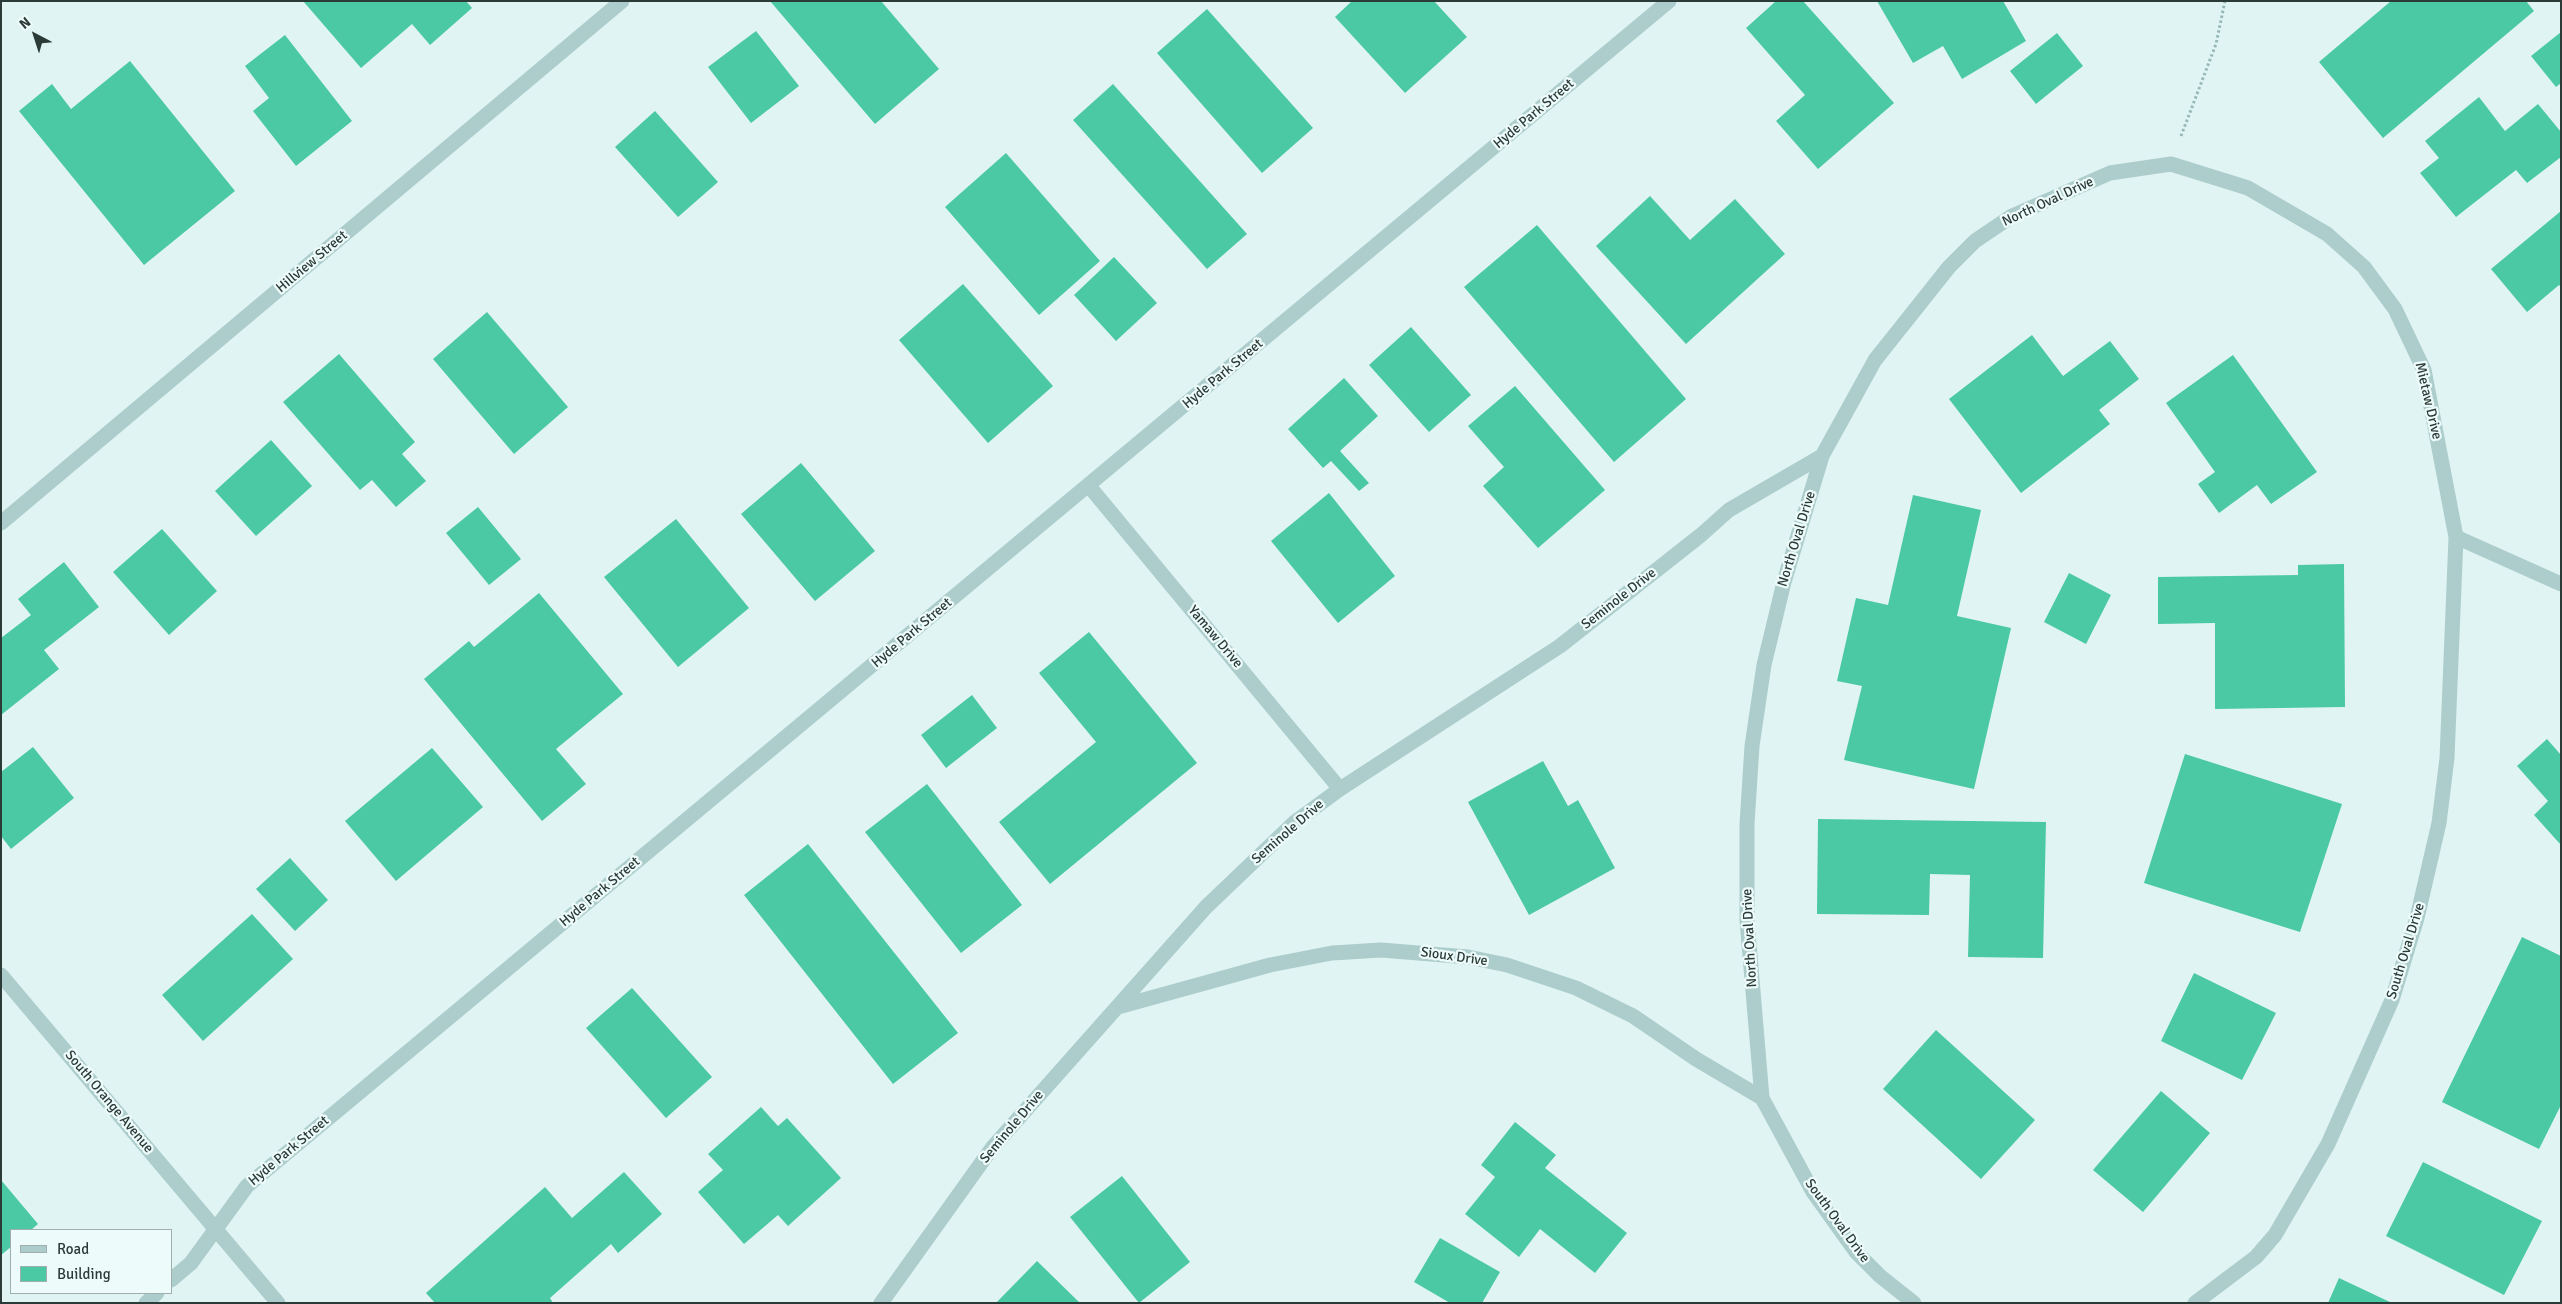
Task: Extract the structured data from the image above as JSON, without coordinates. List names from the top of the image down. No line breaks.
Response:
{"streets":{"street":["Hyde Park Street","North Oval Drive","Hillview Street","Mietaw Drive","Seminole Drive","Yamaw Drive","South Oval Drive","Sioux Drive","South Orange Avenue"]},"crossings":[["Hyde Park Street","Yamaw Drive"],["Hyde Park Street","South Orange Avenue"],["North Oval Drive","Mietaw Drive"],["North Oval Drive","Seminole Drive"],["North Oval Drive","South Oval Drive"],["North Oval Drive","Sioux Drive"],["Mietaw Drive","South Oval Drive"],["Seminole Drive","Yamaw Drive"],["Seminole Drive","Sioux Drive"],["South Oval Drive","Sioux Drive"]],"legend":["Road","Building"],"north":"top left"}
